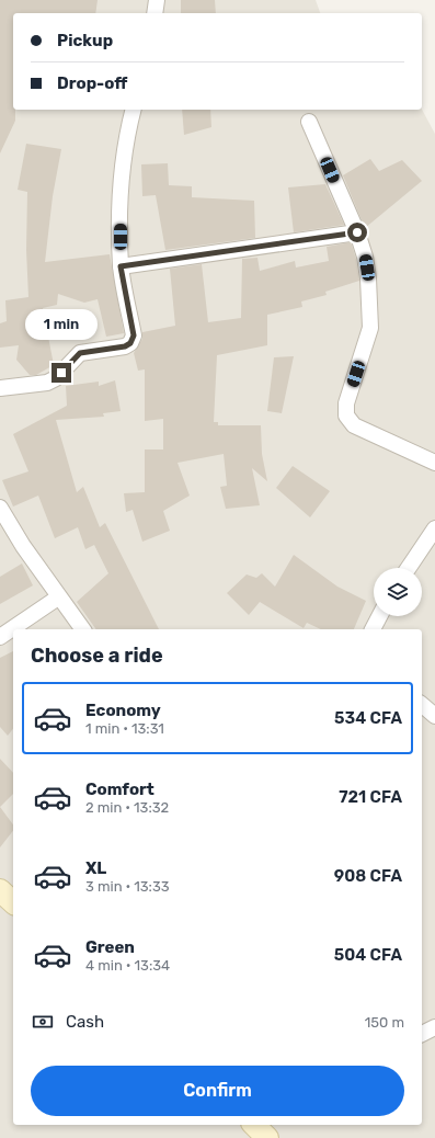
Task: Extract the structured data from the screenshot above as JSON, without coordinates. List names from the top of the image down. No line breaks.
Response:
{"page":{"banner":["Pickup","Drop-off"],"bubble":"1 min","heading":"Choose a ride","list":[{"name":"Economy","note":"1 min · 13:31","value":"534 CFA"},{"name":"Comfort","note":"2 min · 13:32","value":"721 CFA"},{"name":"XL","note":"3 min · 13:33","value":"908 CFA"},{"name":"Green","note":"4 min · 13:34","value":"504 CFA"}],"pay":["Cash","150 m"],"buttons":"Confirm"}}
